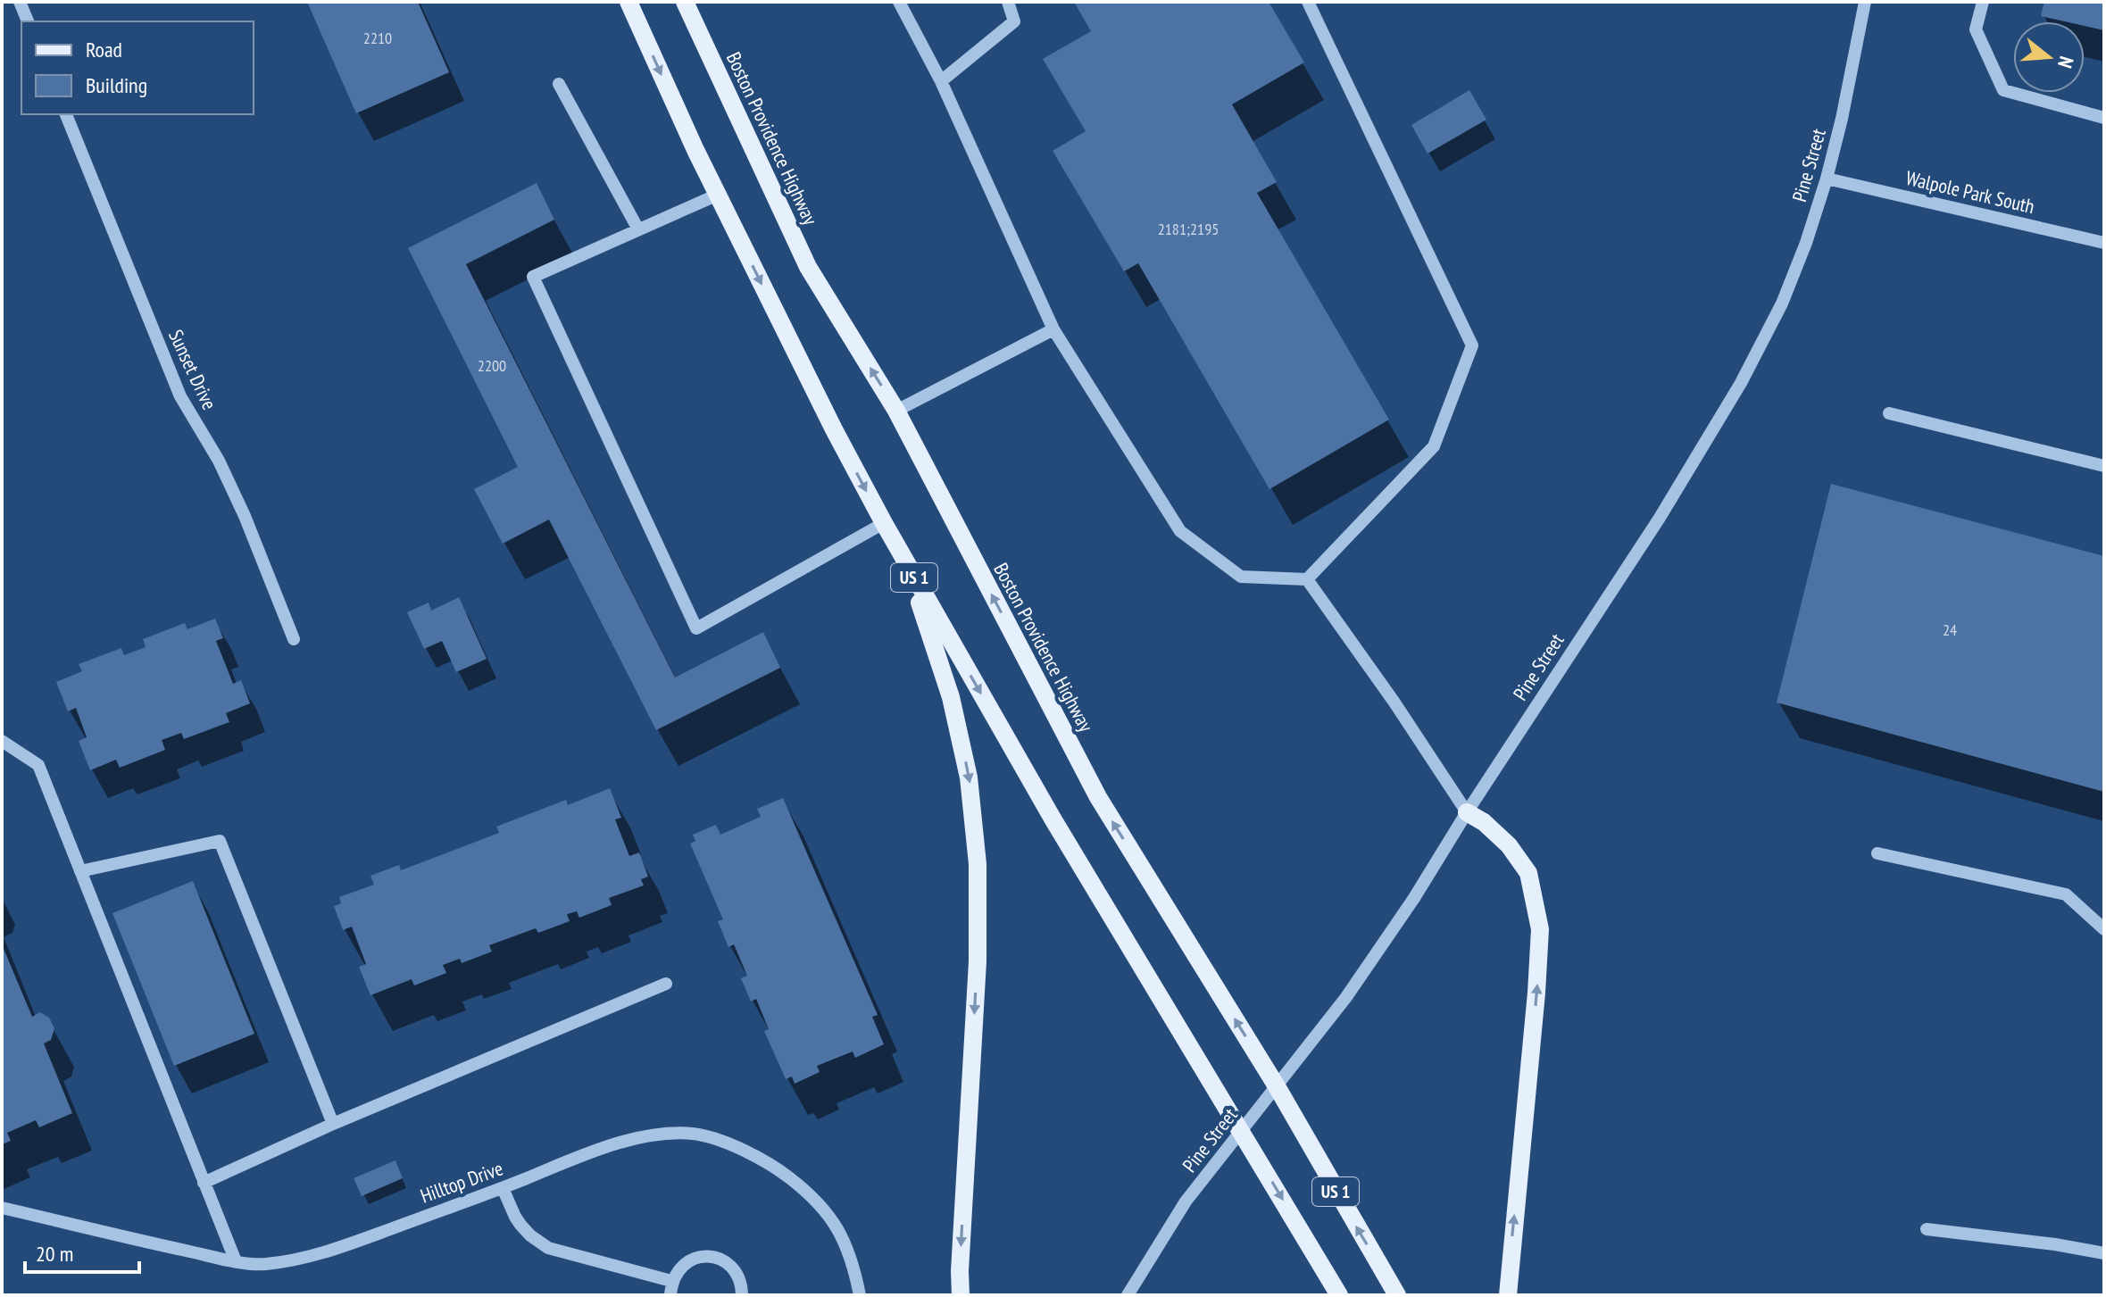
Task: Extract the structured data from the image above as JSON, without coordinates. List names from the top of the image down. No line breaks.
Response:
{"streets":{"main road":["Boston Providence Highway","US 1"],"street":["Pine Street","Walpole Park South","Sunset Drive","Hilltop Drive"]},"crossings":[["Boston Providence Highway","Pine Street"],["Pine Street","Walpole Park South"],["Pine Street","US 1"]],"house_numbers":["2210","2181;2195","2200","24"],"legend":["Road","Building"],"scale_bar":"20 m","north":"right"}
